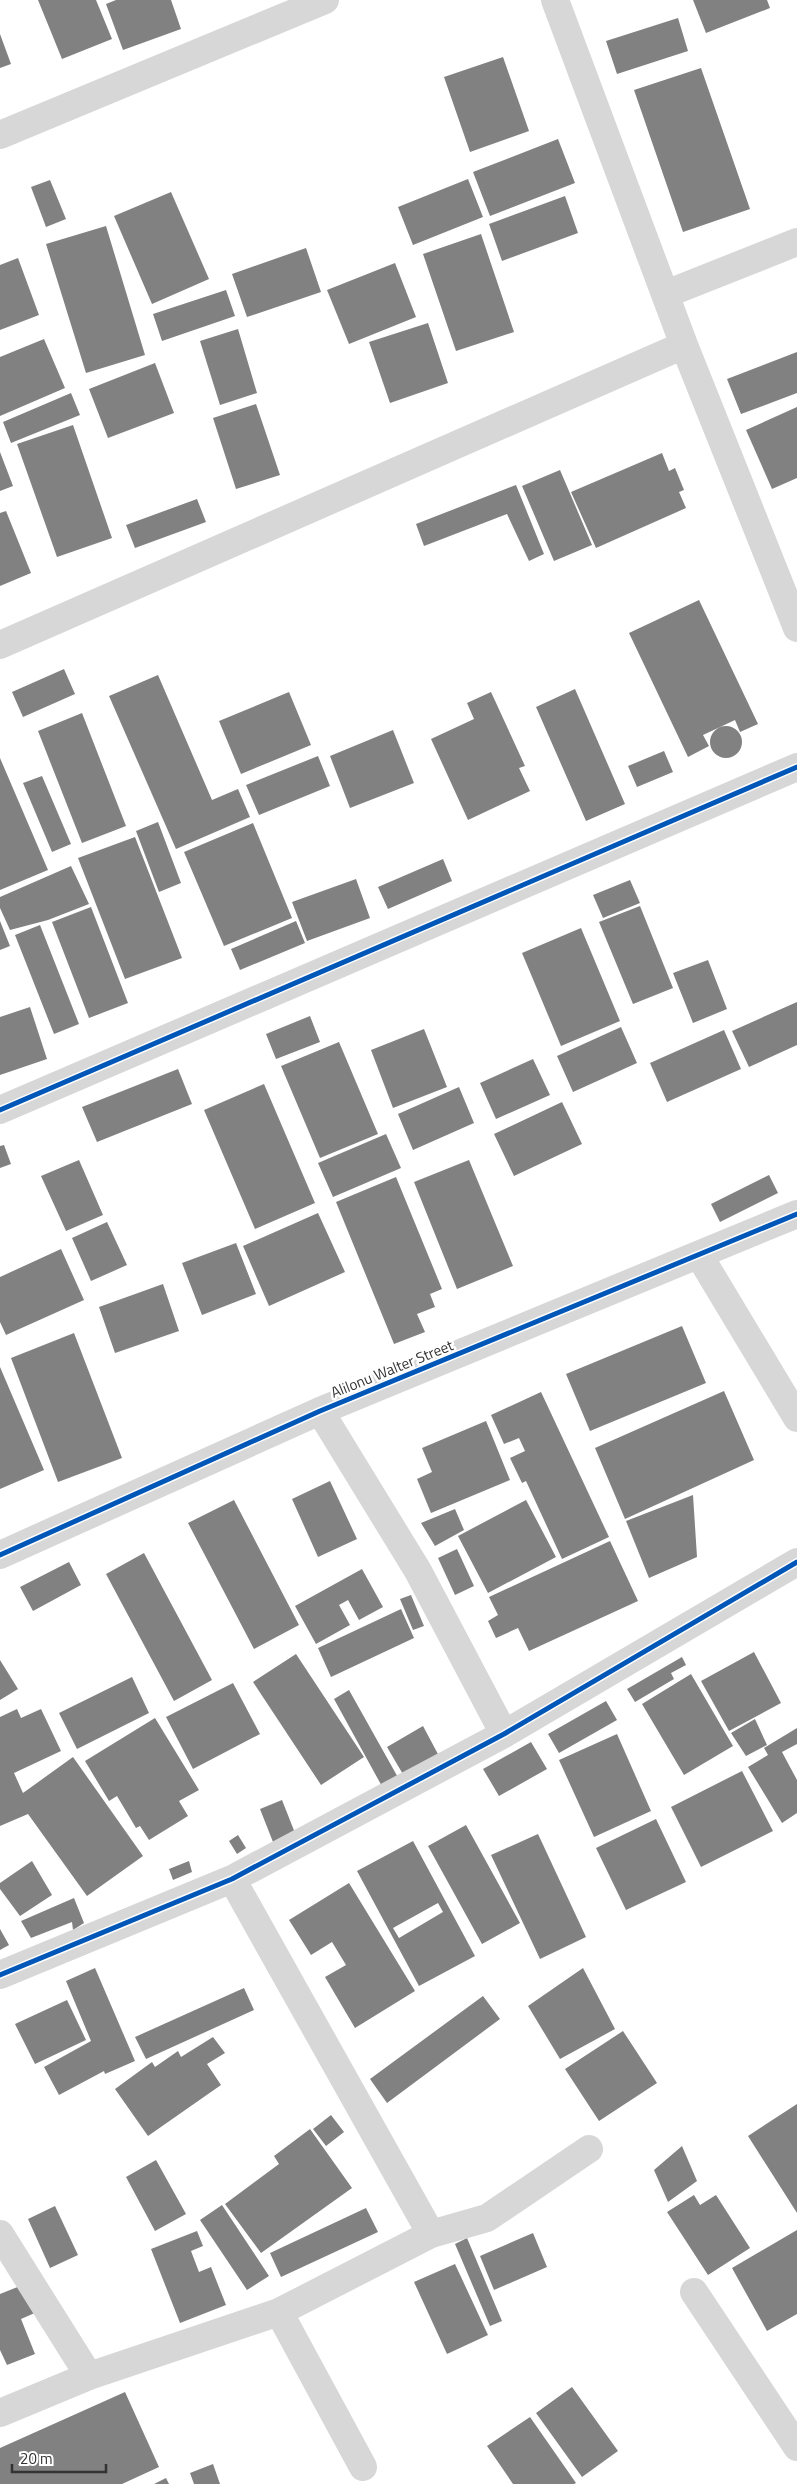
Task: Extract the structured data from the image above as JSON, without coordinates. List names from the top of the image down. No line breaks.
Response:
{"streets":{"street":["Alilonu Walter Street"]},"scale_bar":"20 m"}
